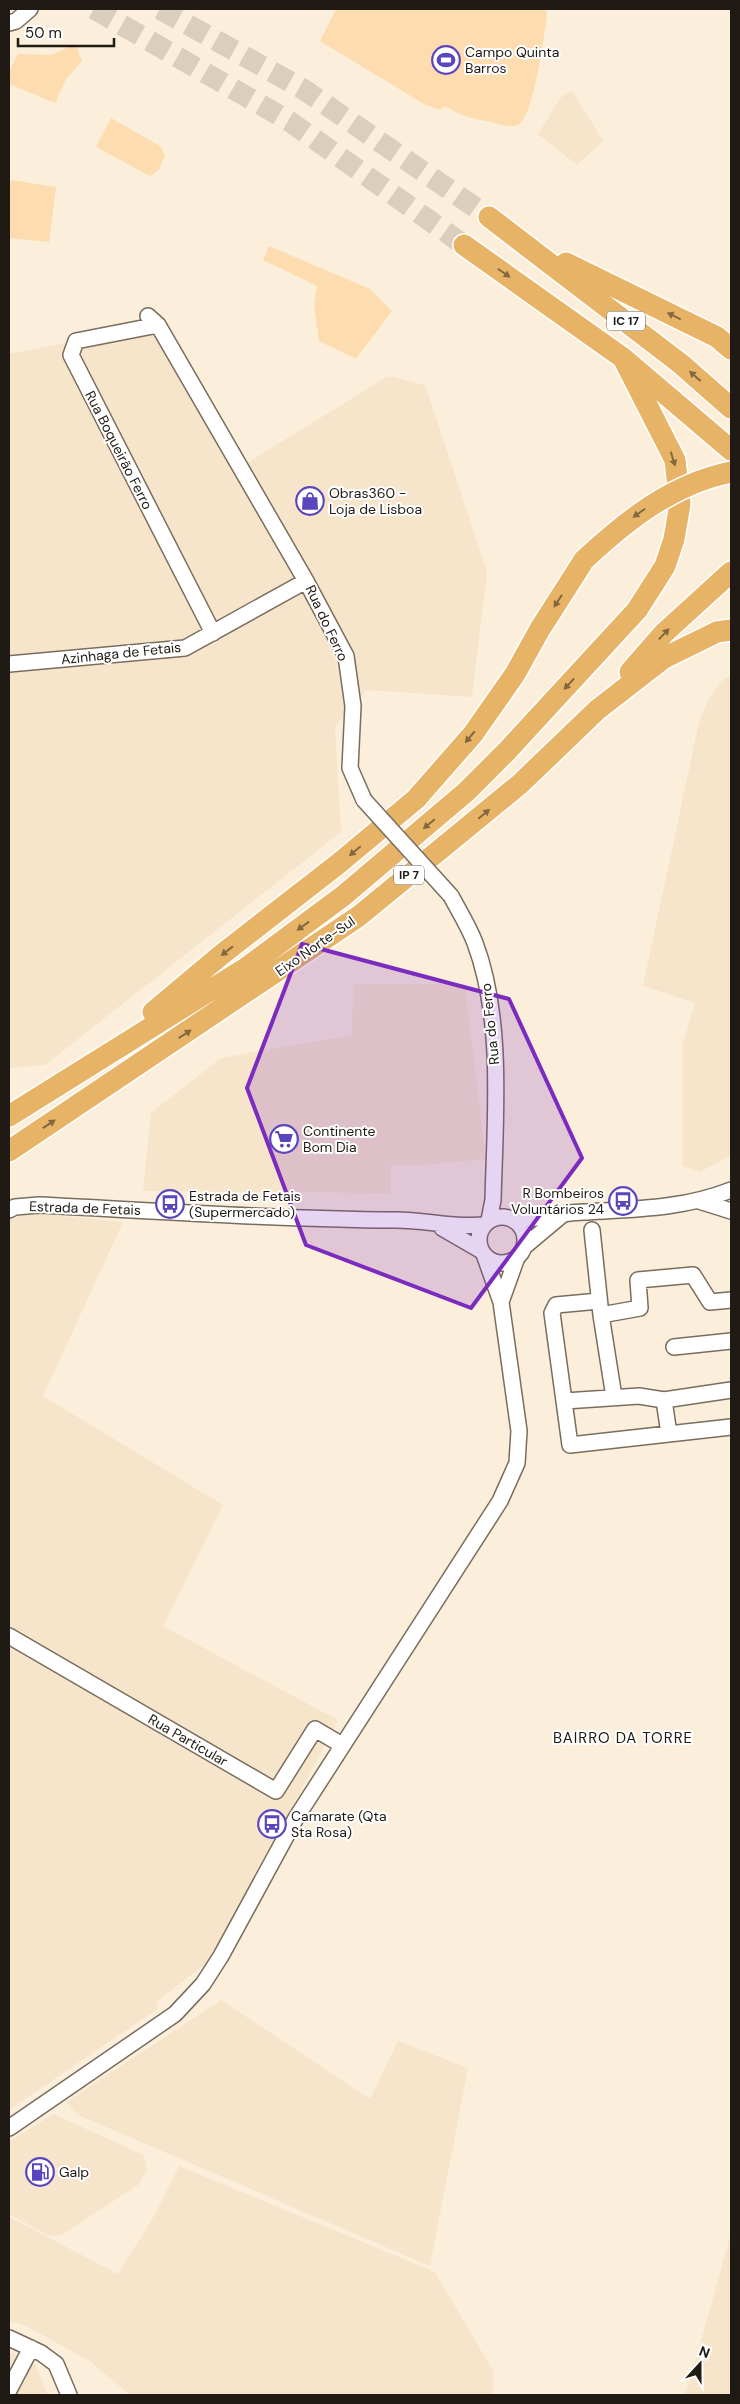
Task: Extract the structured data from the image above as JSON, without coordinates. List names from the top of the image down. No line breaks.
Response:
{"streets":{"highway":["IC 17","IP 7","Eixo Norte-Sul"],"street":["Rua Boqueirão Ferro","Rua do Ferro","Azinhaga de Fetais","Estrada de Fetais","Rua Particular"]},"crossings":[["Rua Boqueirão Ferro","Rua do Ferro"],["Rua Boqueirão Ferro","Azinhaga de Fetais"],["Rua do Ferro","Azinhaga de Fetais"],["Rua do Ferro","Estrada de Fetais"]],"districts":["BAIRRO DA TORRE"],"places":{"sports":["Campo Quinta Barros"],"shop":["Obras360 - Loja de Lisboa"],"supermarket":["Continente Bom Dia"],"bus stop":["R Bombeiros Voluntários 24","Estrada de Fetais (Supermercado)","Camarate (Qta Sta Rosa)"],"fuel station":["Galp"]},"scale_bar":"50 m","north":"top"}
